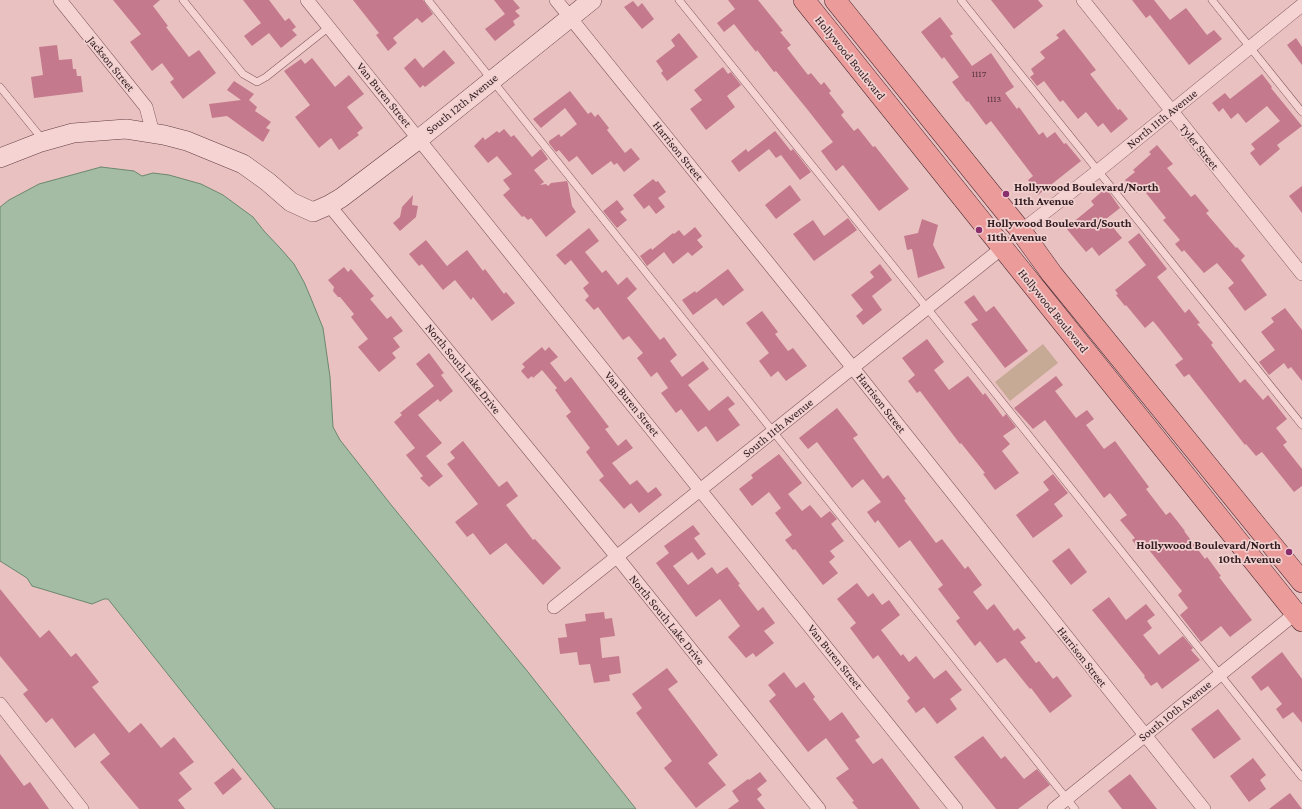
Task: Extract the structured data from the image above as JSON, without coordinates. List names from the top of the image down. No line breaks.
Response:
{"streets":{"main road":["Hollywood Boulevard"],"street":["Jackson Street","Van Buren Street","South 12th Avenue","North 11th Avenue","Tyler Street","Harrison Street","North South Lake Drive","South 11th Avenue","South 10th Avenue"]},"crossings":[["Hollywood Boulevard","North 11th Avenue"],["Hollywood Boulevard","South 11th Avenue"],["Hollywood Boulevard","South 10th Avenue"],["Van Buren Street","South 12th Avenue"],["Van Buren Street","South 11th Avenue"],["South 12th Avenue","Harrison Street"],["South 12th Avenue","North South Lake Drive"],["North 11th Avenue","Tyler Street"],["Harrison Street","South 11th Avenue"],["Harrison Street","South 10th Avenue"],["North South Lake Drive","South 11th Avenue"]],"places":["Hollywood Boulevard/North 11th Avenue","Hollywood Boulevard/South 11th Avenue","Hollywood Boulevard/North 10th Avenue"],"house_numbers":["1117","1113"]}
